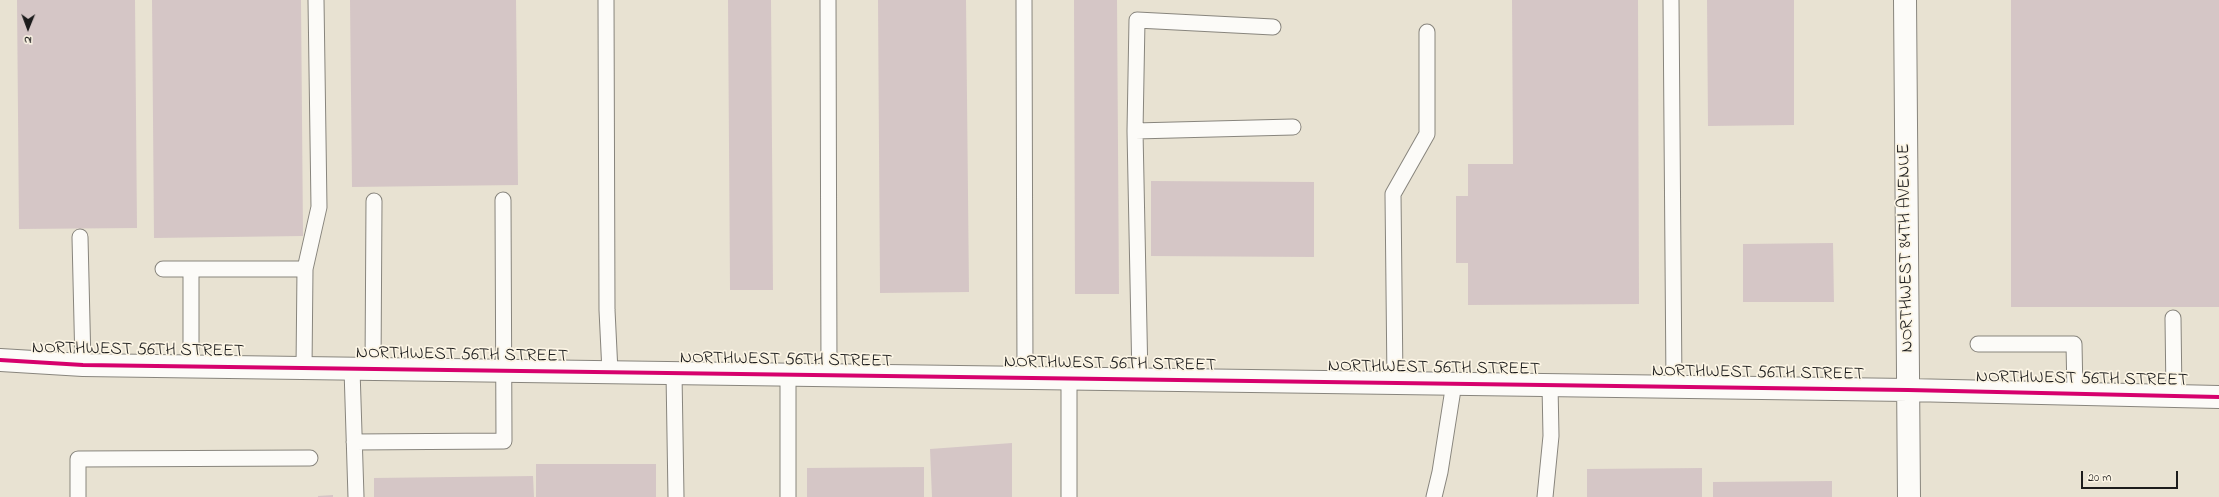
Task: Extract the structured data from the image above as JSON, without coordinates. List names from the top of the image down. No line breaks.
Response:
{"streets":{"street":["NORTHWEST 84TH AVENUE","NORTHWEST 56TH STREET"]},"crossings":[["NORTHWEST 84TH AVENUE","NORTHWEST 56TH STREET"]],"scale_bar":"20 m","north":"bottom"}
